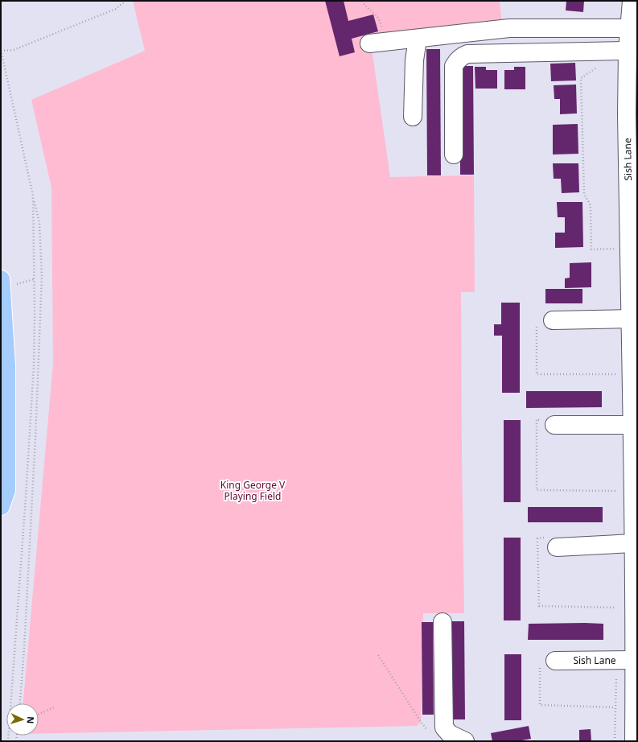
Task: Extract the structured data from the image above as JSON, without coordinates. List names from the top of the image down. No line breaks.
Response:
{"streets":{"street":["Sish Lane"]},"parks":["King George V Playing Field"],"north":"right"}
